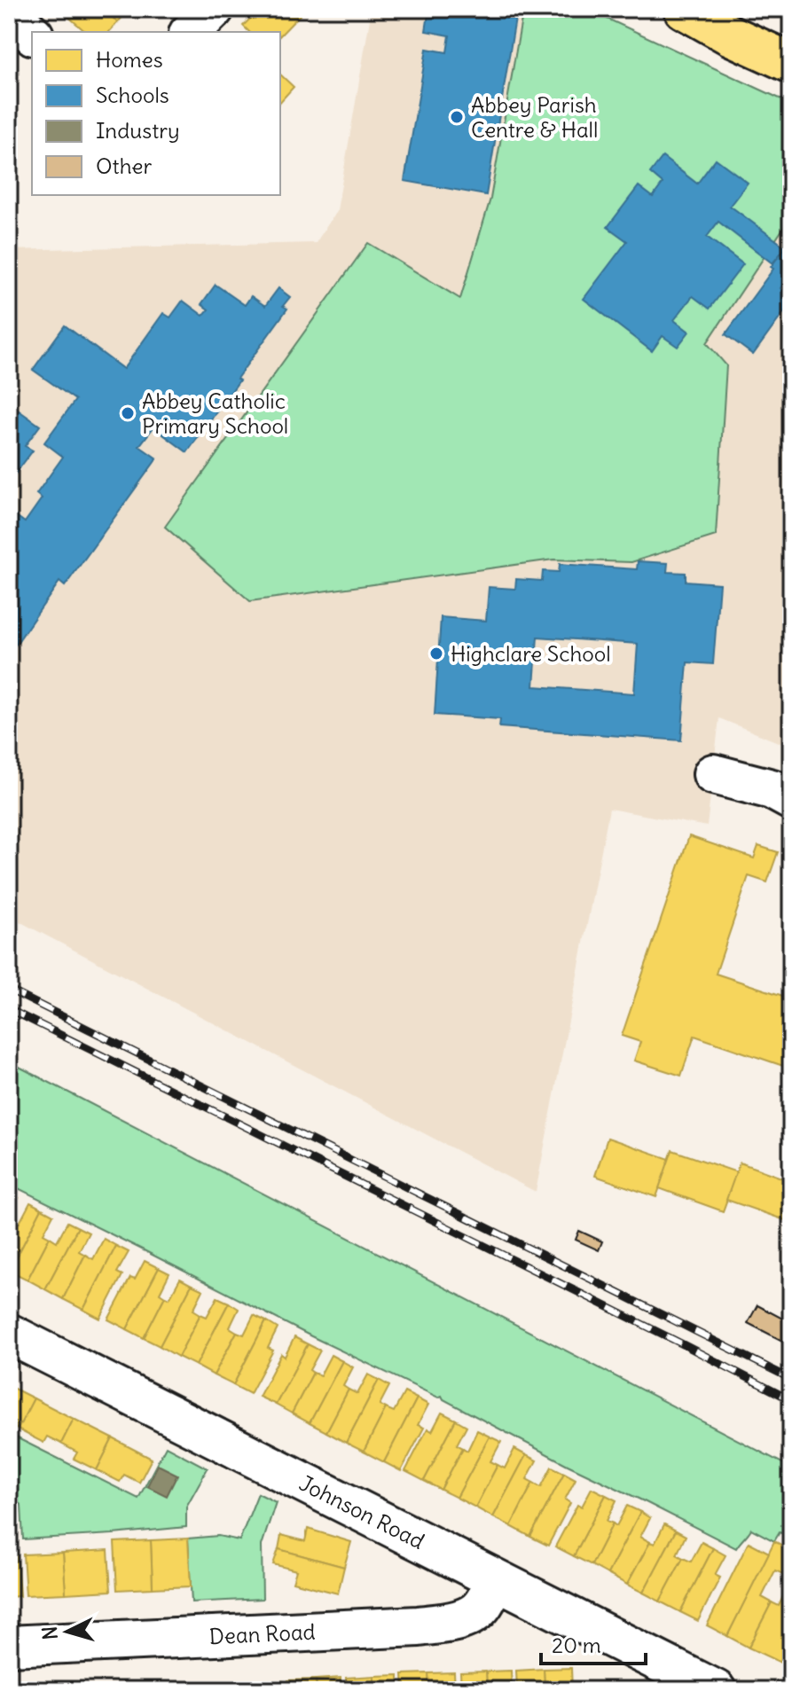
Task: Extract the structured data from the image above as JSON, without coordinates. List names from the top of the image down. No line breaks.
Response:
{"streets":{"street":["Johnson Road","Dean Road"]},"crossings":[["Johnson Road","Dean Road"]],"places":["Abbey Parish Centre & Hall","Abbey Catholic Primary School","Highclare School"],"legend":["Homes","Schools","Industry","Other"],"scale_bar":"20 m","north":"left"}
